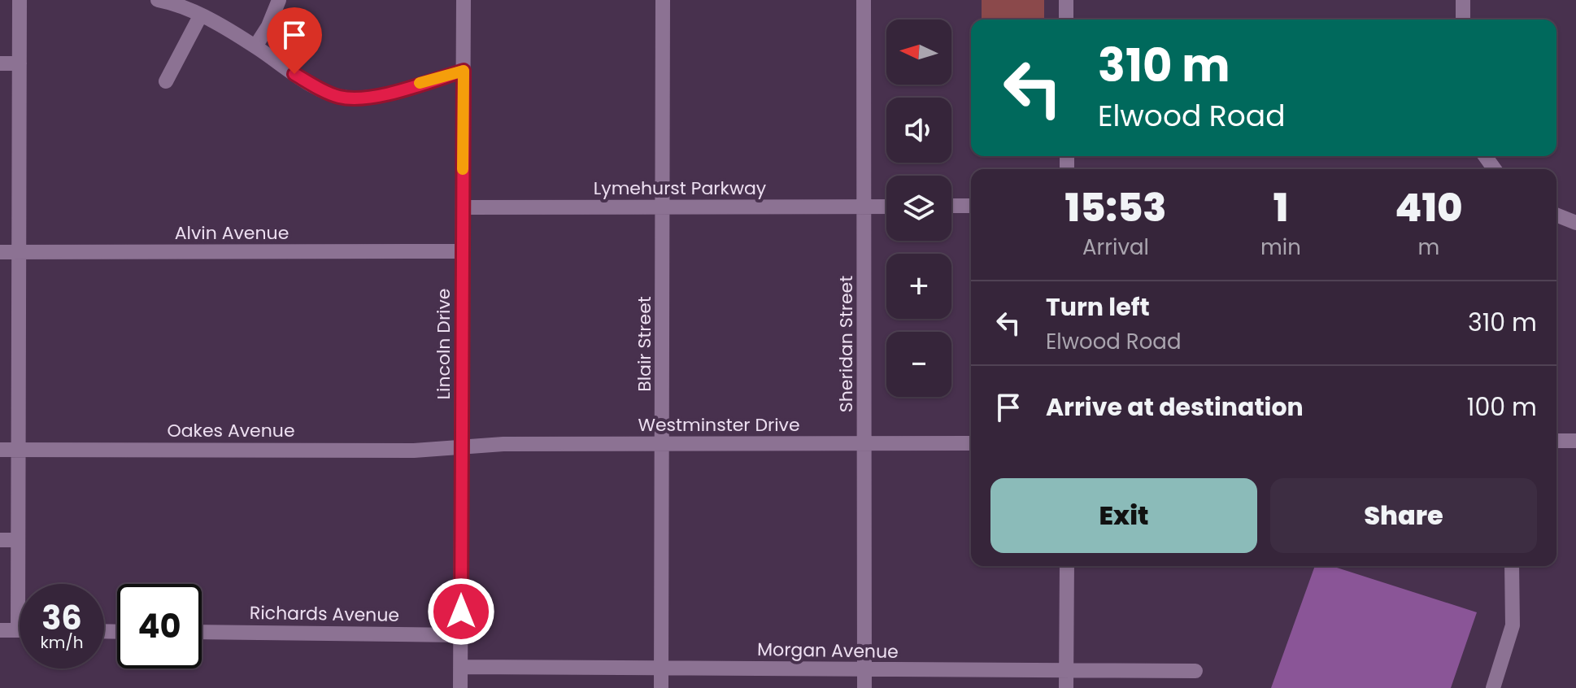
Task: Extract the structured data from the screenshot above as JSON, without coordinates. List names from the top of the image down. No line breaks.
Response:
{"streets":{"street":["Lymehurst Parkway","Alvin Avenue","Lincoln Drive","Blair Street","Sheridan Street","Westminster Drive","Oakes Avenue","Richards Avenue","Morgan Avenue"]},"crossings":[["Lymehurst Parkway","Lincoln Drive"],["Lymehurst Parkway","Blair Street"],["Lymehurst Parkway","Sheridan Street"],["Alvin Avenue","Lincoln Drive"],["Lincoln Drive","Westminster Drive"],["Lincoln Drive","Oakes Avenue"],["Lincoln Drive","Richards Avenue"],["Lincoln Drive","Morgan Avenue"],["Blair Street","Westminster Drive"],["Blair Street","Morgan Avenue"],["Sheridan Street","Westminster Drive"],["Sheridan Street","Morgan Avenue"],["Westminster Drive","Oakes Avenue"]],"north":"left","page":{"map_buttons":["+","−"],"turn":["310 m","Elwood Road"],"eta":["15:53","Arrival","1","min","410","m"],"list":[{"name":"Turn left","note":"Elwood Road","value":"310 m"},{"name":"Arrive at destination","value":"100 m"}],"buttons":["Exit","Share"],"speed":"36 km/h","limit":"40"}}
